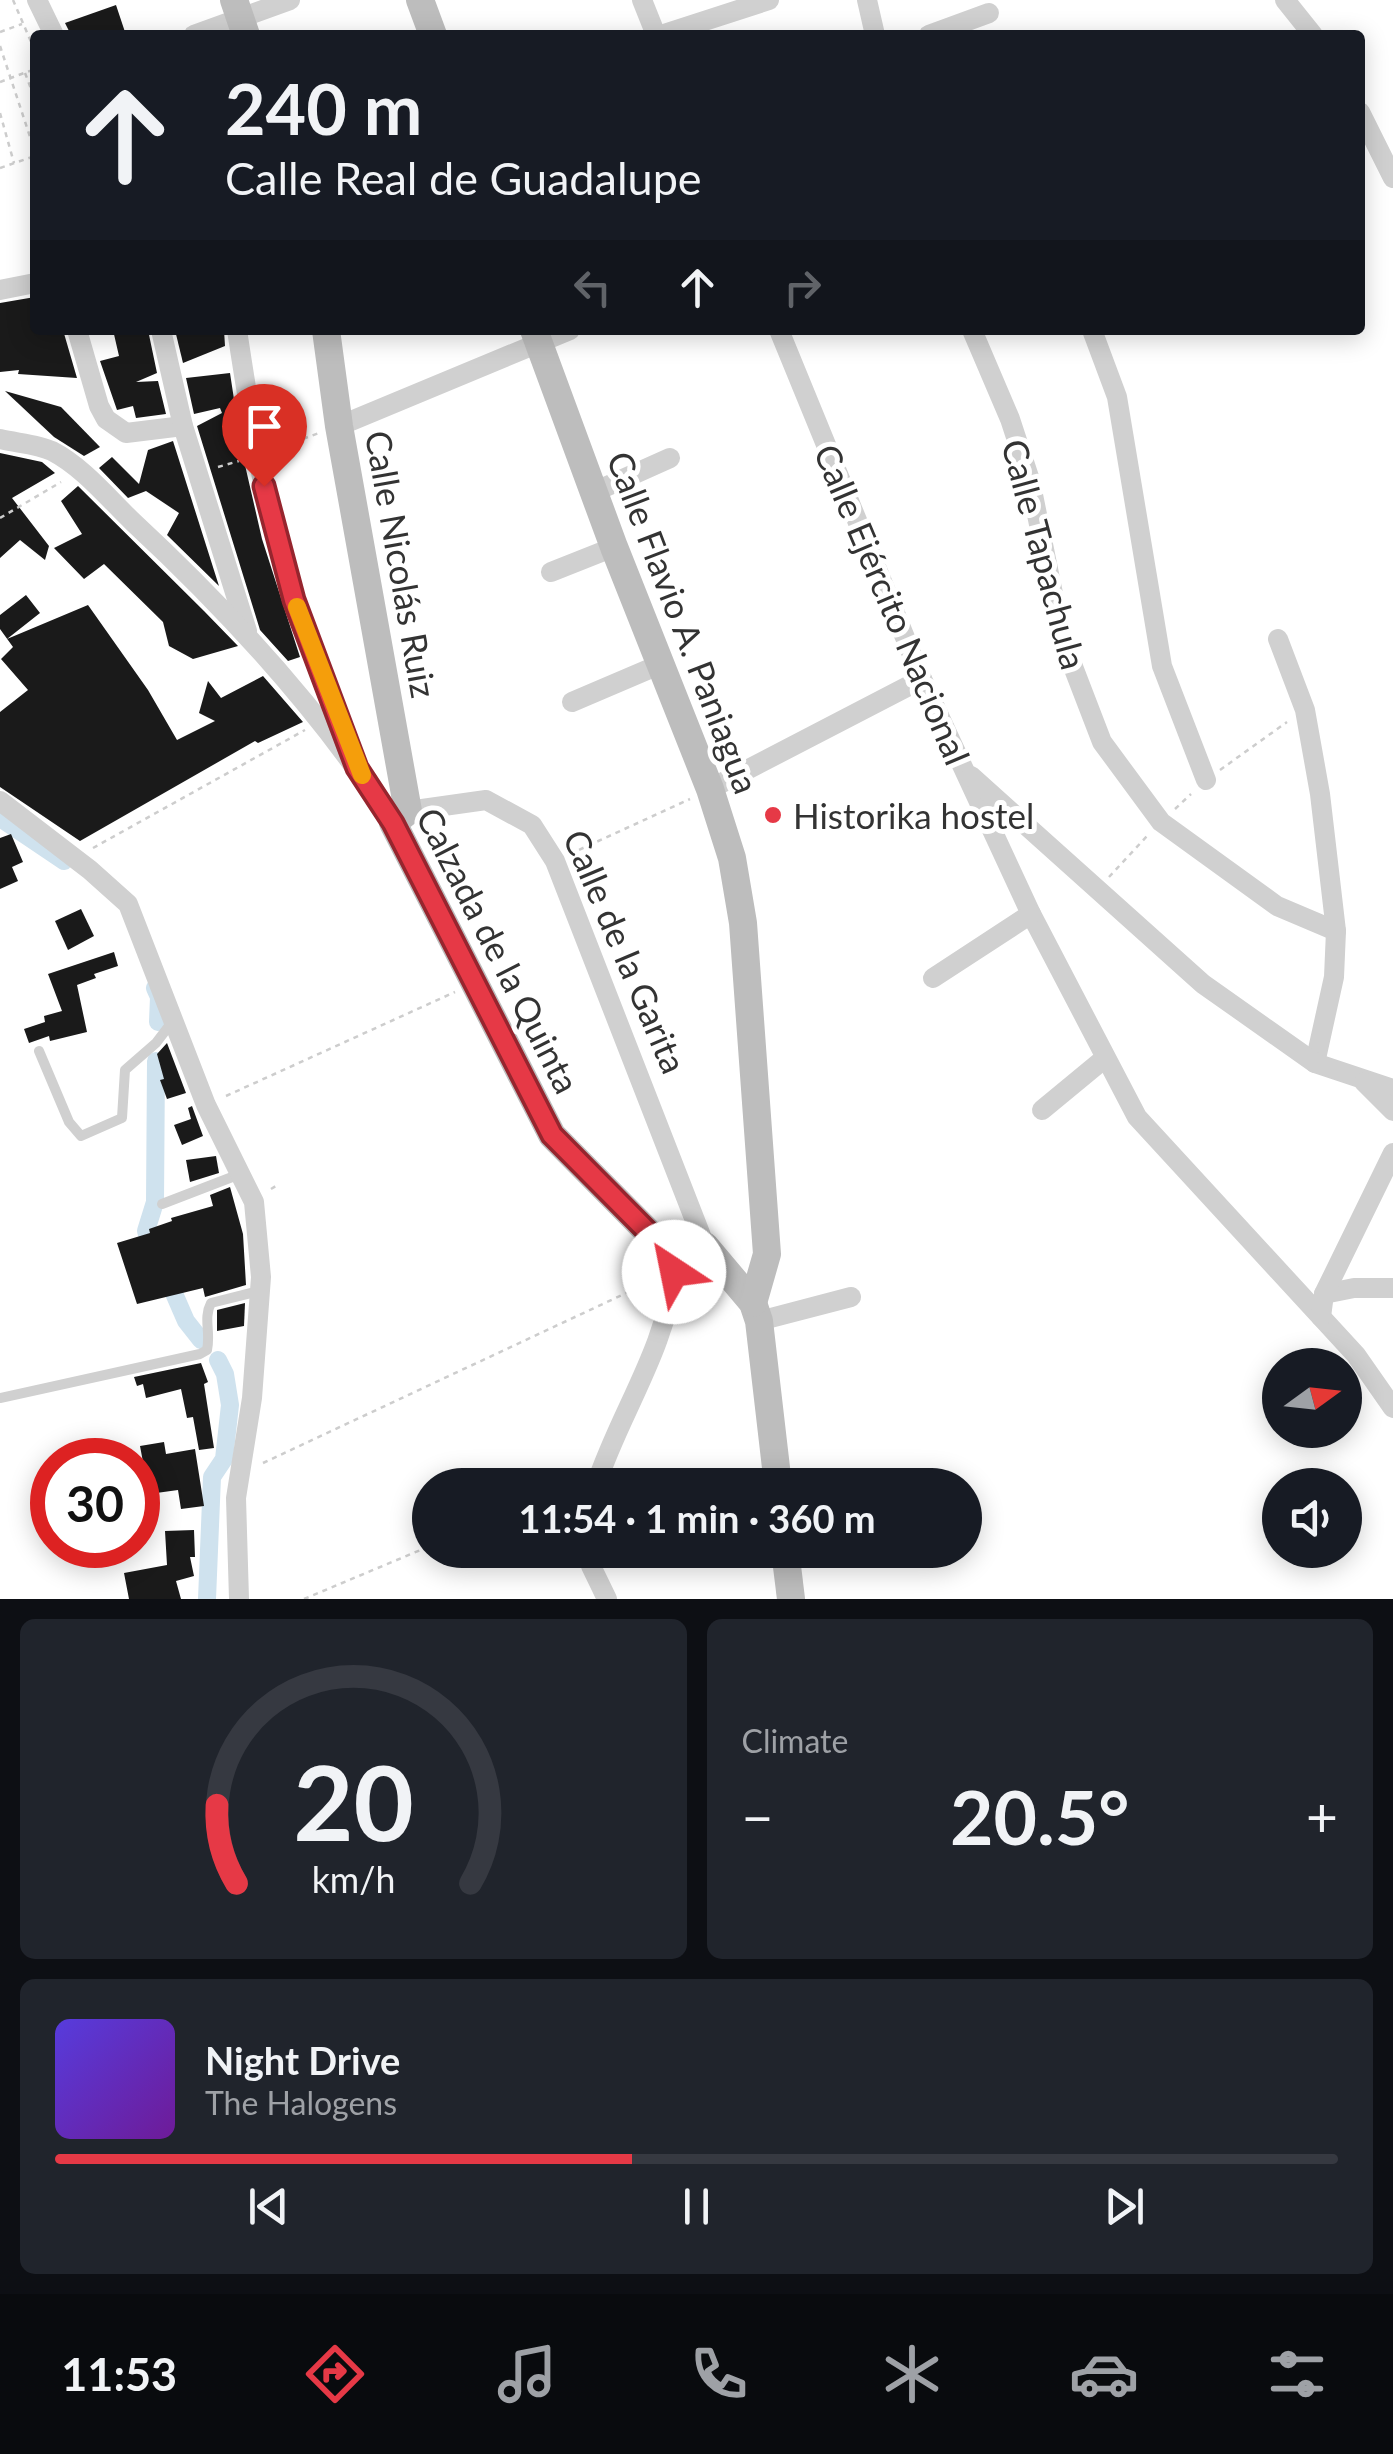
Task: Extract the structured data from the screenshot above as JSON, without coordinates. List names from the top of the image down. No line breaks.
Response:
{"streets":{"street":["Calle Tapachula","Calle Nicolás Ruiz","Calle Ejército Nacional","Calle Flavio A. Paniagua","Calzada de la Quinta","Calle de la Garita"]},"crossings":[["Calle Nicolás Ruiz","Calzada de la Quinta"],["Calle Nicolás Ruiz","Calle de la Garita"],["Calle Flavio A. Paniagua","Calle de la Garita"],["Calzada de la Quinta","Calle de la Garita"]],"places":["Historika hostel"],"north":"right","page":{"turn":["240 m","Calle Real de Guadalupe"],"limit":"30","trip":"11:54 · 1 min · 360 m","tile":"Climate","heat":["−","20.5°","+"],"song":["Night Drive","The Halogens"],"tabs":"11:53","gauge":["20","km/h"]}}
